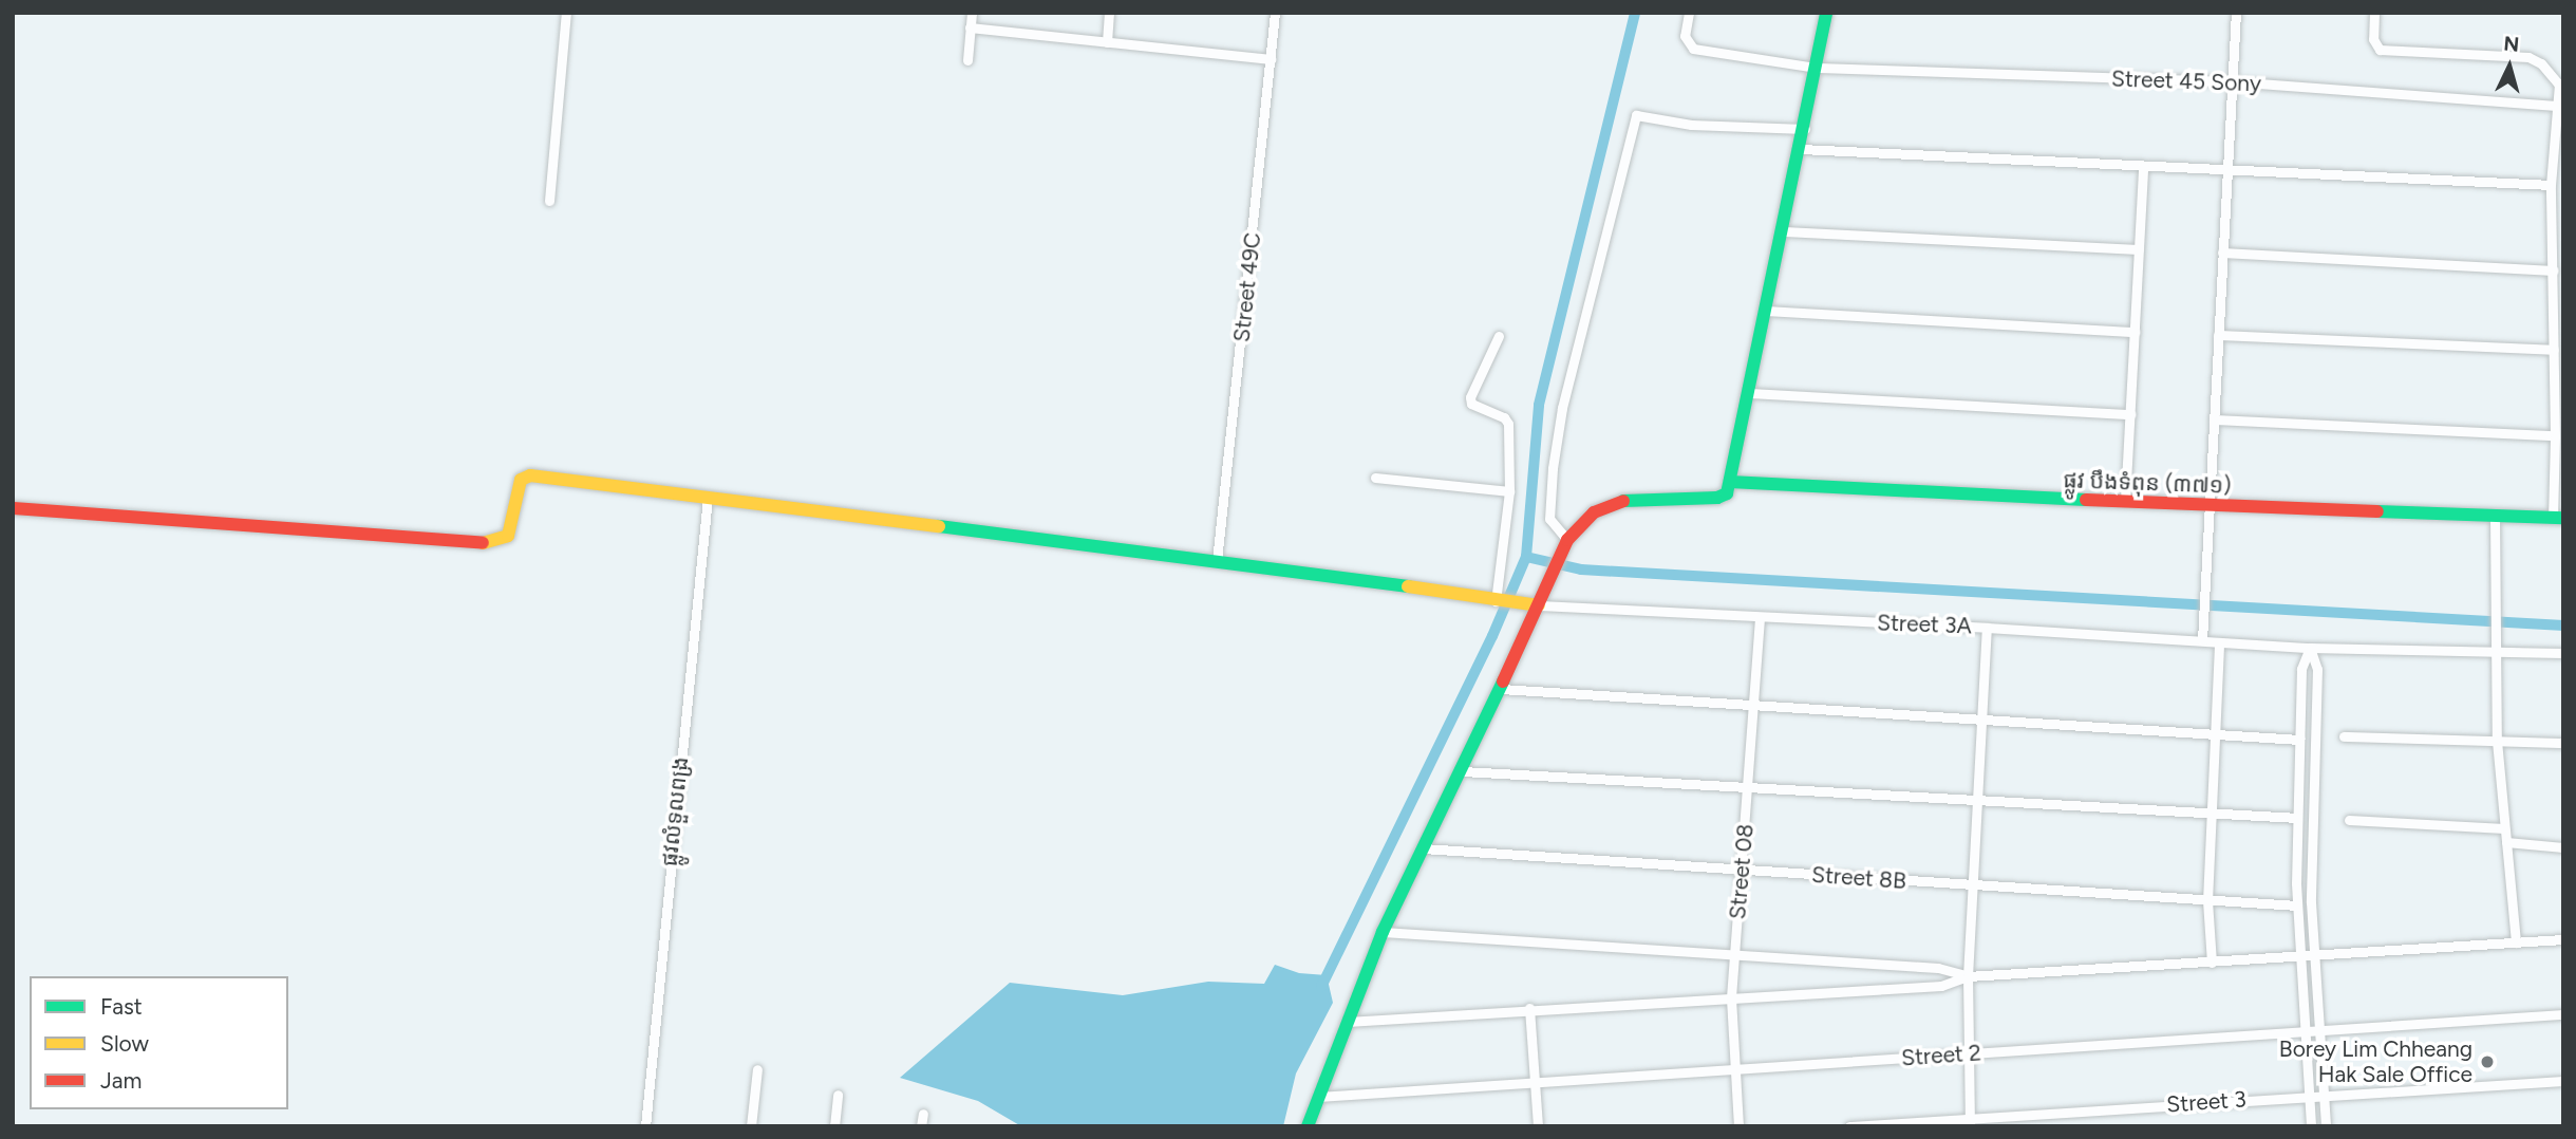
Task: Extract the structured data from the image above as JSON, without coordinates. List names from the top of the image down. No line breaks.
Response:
{"streets":{"street":["Street 45 Sony","Street 49C","ផ្លូវ បឹងទំពុន (៣៧១)","Street 3A","ផ្លូវលំទួលពង្រ","Street 08","Street 8B","Street 2","Street 3"]},"crossings":[["Street 3A","Street 08"],["Street 08","Street 8B"],["Street 08","Street 2"]],"places":["Borey Lim Chheang Hak Sale Office"],"legend":["Fast","Slow","Jam"],"north":"top"}
